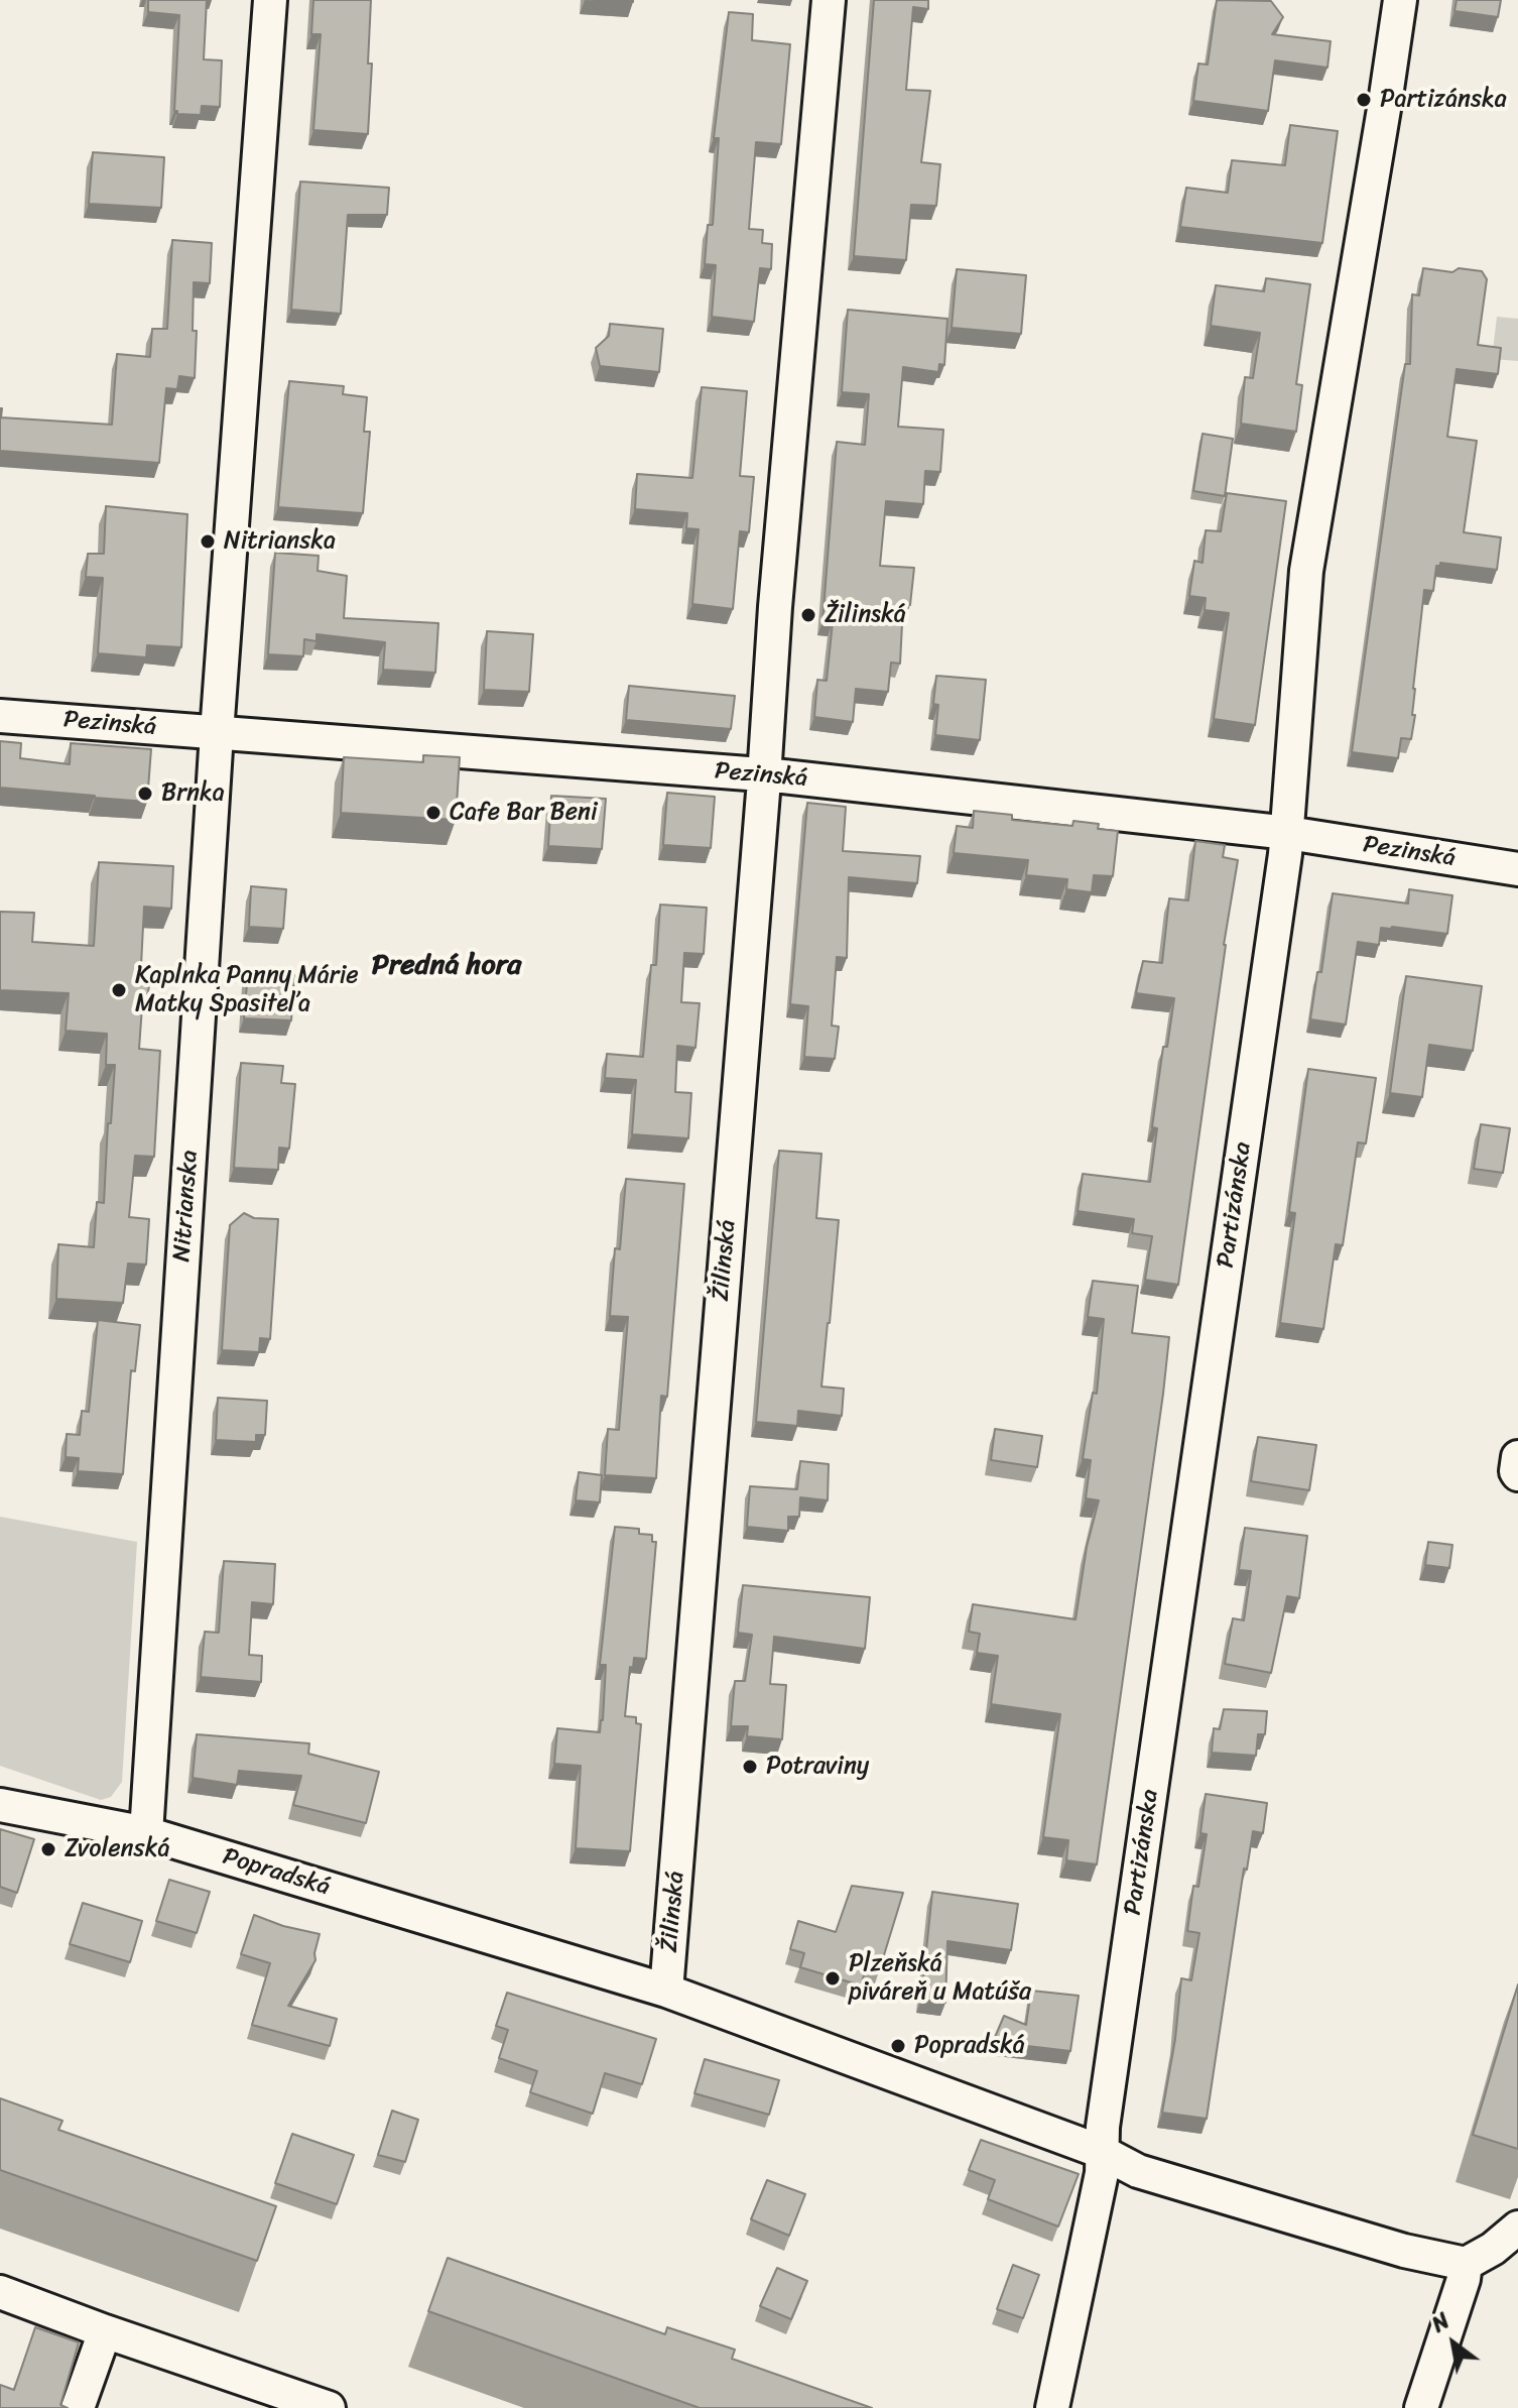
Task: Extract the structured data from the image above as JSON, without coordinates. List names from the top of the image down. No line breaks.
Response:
{"streets":{"street":["Pezinská","Partizánska","Nitrianska","Žilinská","Popradská"]},"crossings":[["Pezinská","Partizánska"],["Pezinská","Nitrianska"],["Pezinská","Žilinská"],["Partizánska","Popradská"],["Nitrianska","Popradská"],["Žilinská","Popradská"]],"districts":["Predná hora"],"places":["Partizánska","Nitrianska","Žilinská","Brnka","Cafe Bar Beni","Kaplnka Panny Márie Matky Spasiteľa","Potraviny","Zvolenská","Plzeňská piváreň u Matúša","Popradská"],"north":"top left"}
